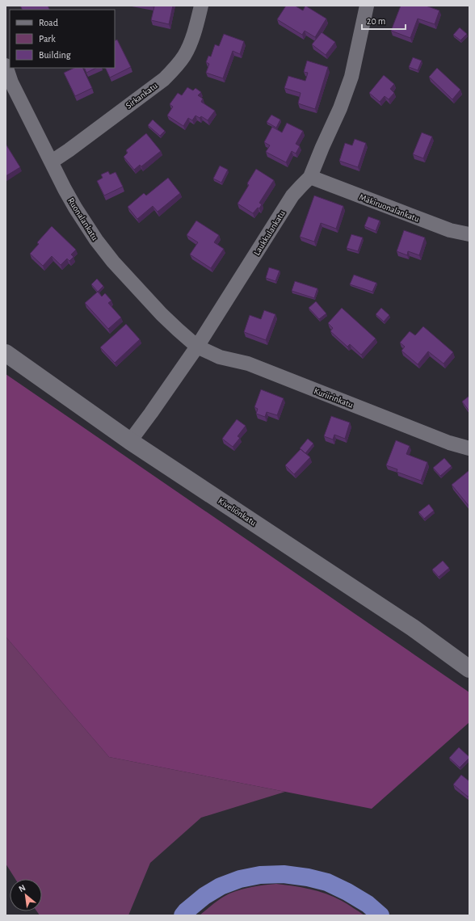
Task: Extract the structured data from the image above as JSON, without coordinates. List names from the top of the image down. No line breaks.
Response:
{"streets":{"main road":["Kiveliönkatu"],"street":["Sirkankatu","Mäkiruonalankatu","Ruonalankatu","Laukkulankatu","Kuriirinkatu"]},"crossings":[["Sirkankatu","Ruonalankatu"],["Mäkiruonalankatu","Laukkulankatu"],["Ruonalankatu","Laukkulankatu"],["Ruonalankatu","Kuriirinkatu"],["Laukkulankatu","Kuriirinkatu"],["Laukkulankatu","Kiveliönkatu"]],"legend":["Road","Park","Building"],"scale_bar":"20 m","north":"top left"}
